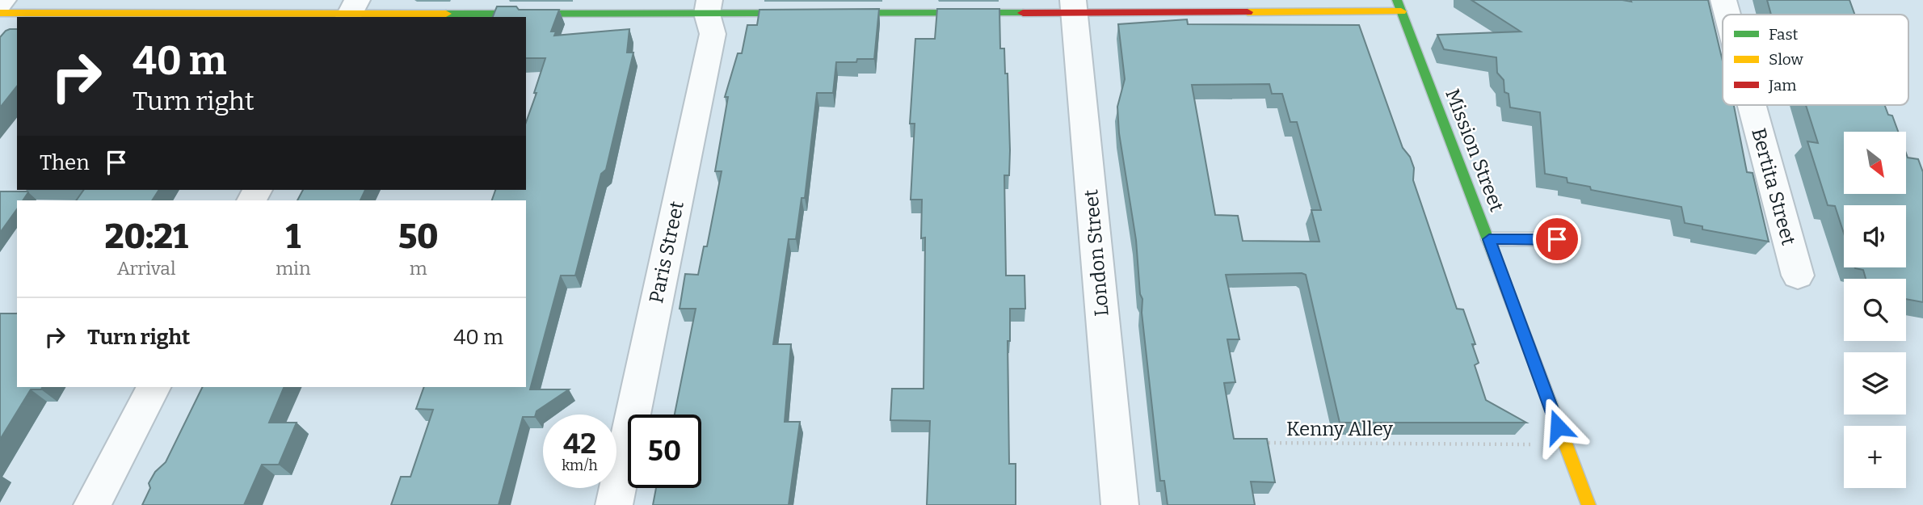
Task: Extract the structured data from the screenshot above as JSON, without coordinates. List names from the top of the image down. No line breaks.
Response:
{"streets":{"street":["Mission Street","Bertita Street","Paris Street","London Street"],"path":["Kenny Alley"]},"crossings":[["Mission Street","Kenny Alley"]],"legend":["Fast","Slow","Jam"],"north":"bottom right","page":{"turn":["40 m","Turn right"],"map_buttons":"+","then":"Then","eta":["20:21","Arrival","1","min","50","m"],"list":[{"name":"Turn right","value":"40 m"}],"speed":"42 km/h","limit":"50"}}
